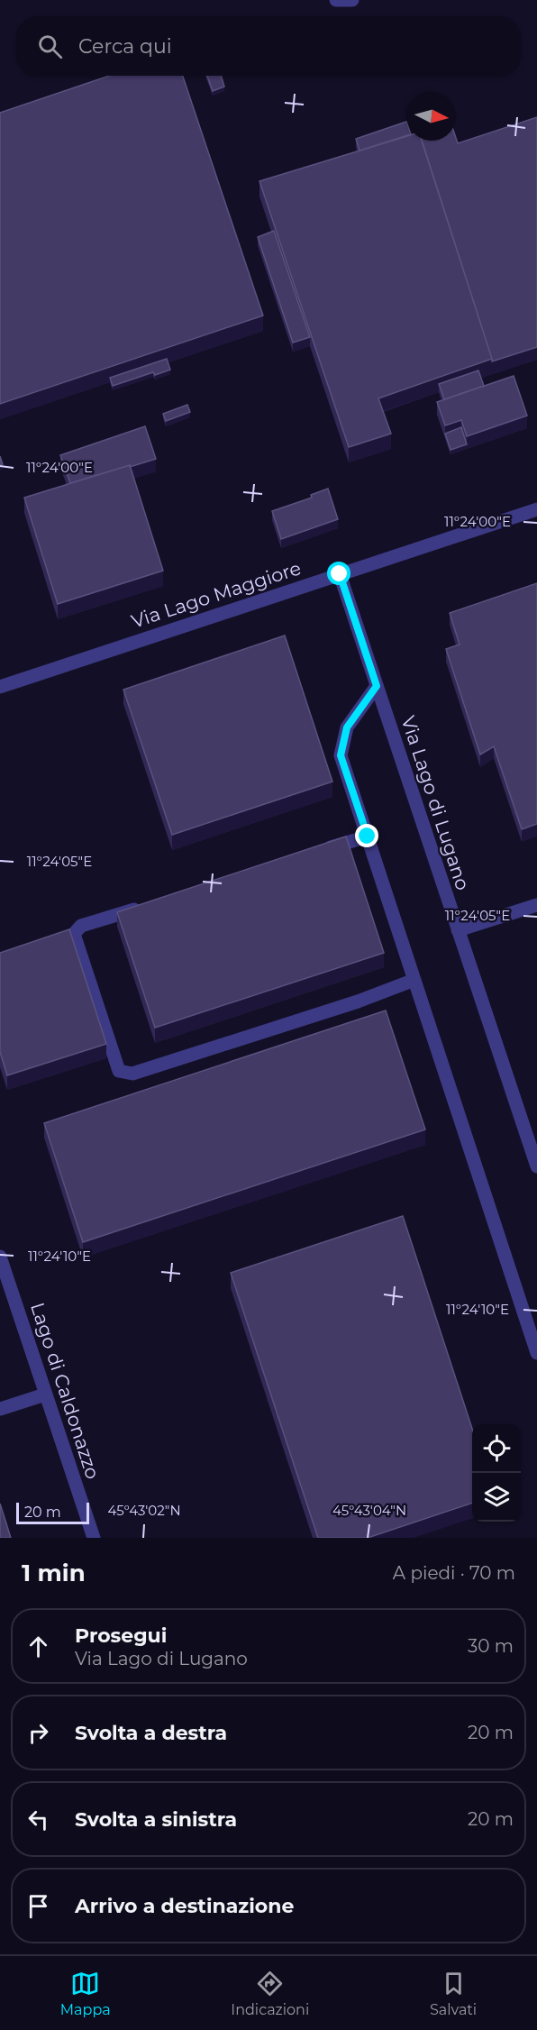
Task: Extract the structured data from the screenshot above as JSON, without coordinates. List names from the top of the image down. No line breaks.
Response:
{"streets":{"street":["Via Lago Maggiore","Via Lago di Lugano","Lago di Caldonazzo"]},"crossings":[["Via Lago Maggiore","Via Lago di Lugano"]],"scale_bar":"20 m","north":"right","page":{"search":"Cerca qui","scale":"20 m","heading":["1 min","A piedi · 70 m"],"list":[["Prosegui","Via Lago di Lugano","30 m"],["Svolta a destra","20 m"],["Svolta a sinistra","20 m"],"Arrivo a destinazione"],"nav":["Mappa","Indicazioni","Salvati"]},"coordinates":["11°24'00\"E","11°24'05\"E","11°24'10\"E","45°43'02\"N","45°43'04\"N"]}
